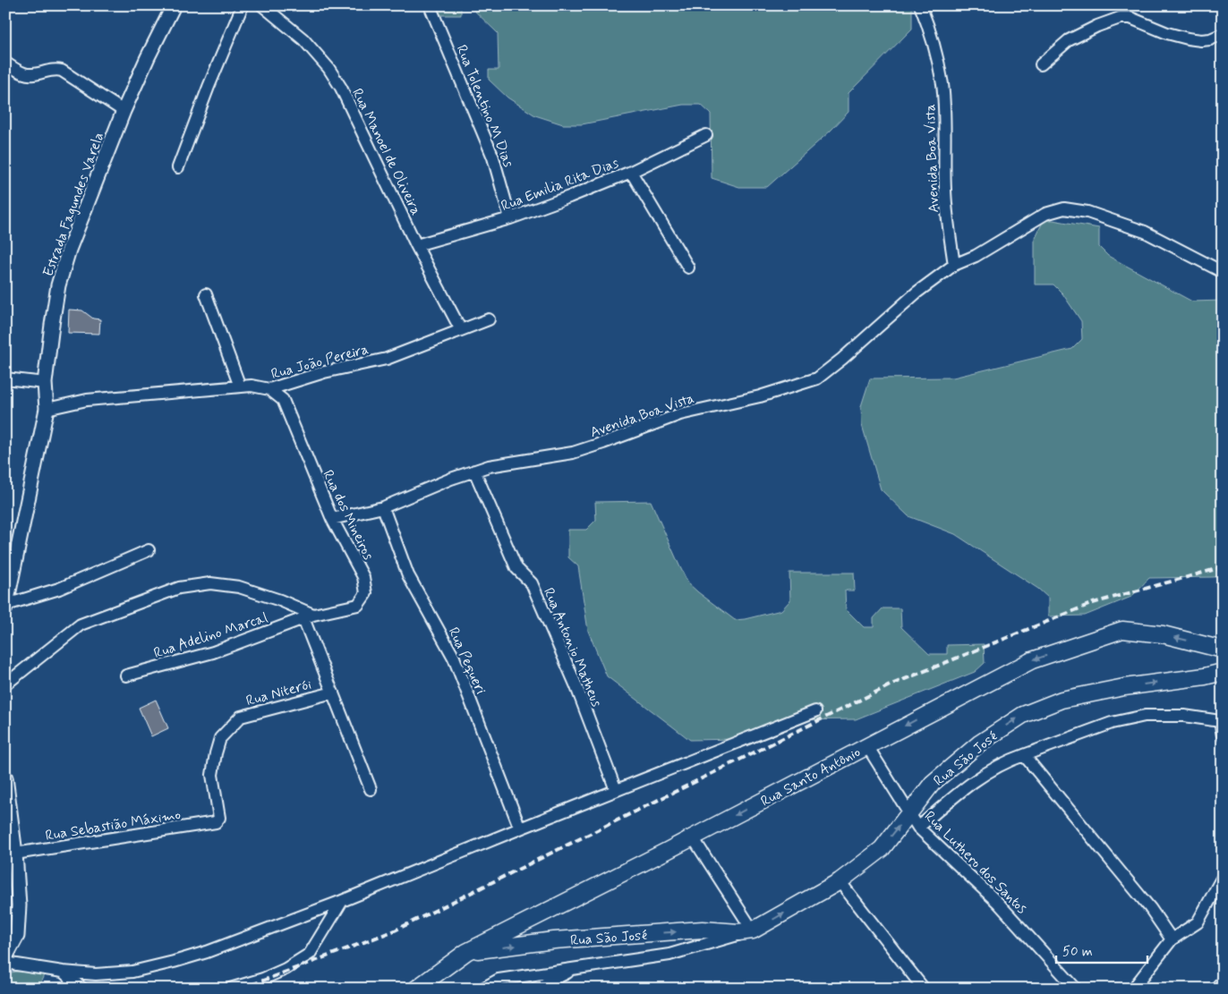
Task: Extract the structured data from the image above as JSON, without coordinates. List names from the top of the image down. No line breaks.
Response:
{"streets":{"main road":["Rua São José","Rua Santo Antônio"],"street":["Rua Tolentino M Dias","Rua Manoel de Oliveira","Avenida Boa Vista","Rua Emilia Rita Dias","Estrada Fagundes Varela","Rua João Pereira","Rua dos Mineiros","Rua Adelino Marcal","Rua Antonio Matheus","Rua Pequeri","Rua Niterói","Rua Sebastião Máximo","Rua Luthero dos Santos"]},"crossings":[["Rua Tolentino M Dias","Rua Emilia Rita Dias"],["Rua Manoel de Oliveira","Rua Emilia Rita Dias"],["Rua Manoel de Oliveira","Rua João Pereira"],["Avenida Boa Vista","Rua dos Mineiros"],["Avenida Boa Vista","Rua Antonio Matheus"],["Avenida Boa Vista","Rua Pequeri"],["Estrada Fagundes Varela","Rua João Pereira"],["Rua João Pereira","Rua dos Mineiros"],["Rua dos Mineiros","Rua Adelino Marcal"],["Rua dos Mineiros","Rua Niterói"],["Rua Adelino Marcal","Rua Niterói"],["Rua Niterói","Rua Sebastião Máximo"],["Rua São José","Rua Santo Antônio"],["Rua São José","Rua Luthero dos Santos"],["Rua Santo Antônio","Rua Luthero dos Santos"]],"one_way":["Rua São José","Rua Santo Antônio"],"scale_bar":"50 m"}
